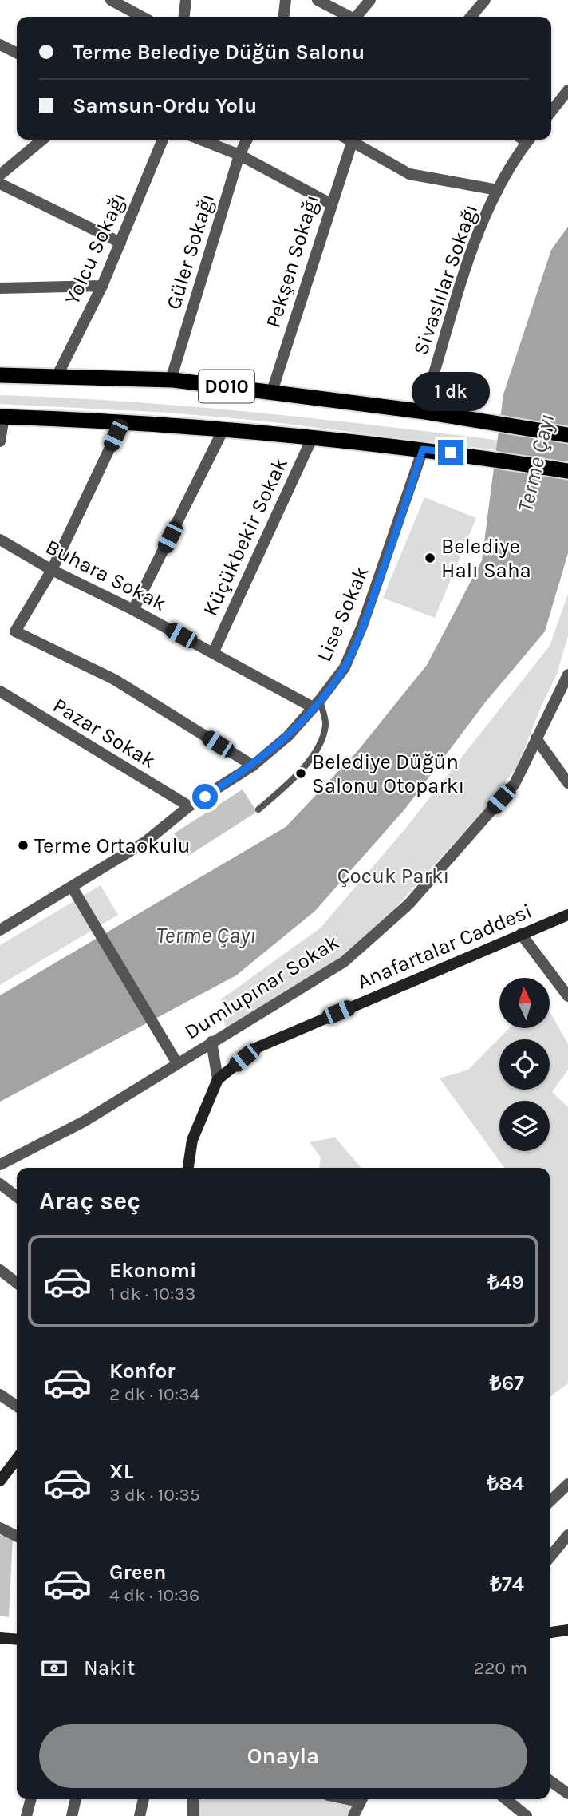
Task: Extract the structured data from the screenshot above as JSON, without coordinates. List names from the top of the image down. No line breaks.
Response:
{"streets":{"highway":["D010"],"main road":["Anafartalar Caddesi"],"street":["Yolcu Sokağı","Güler Sokağı","Pekşen Sokağı","Sivaslılar Sokağı","Küçükbekir Sokak","Buhara Sokak","Lise Sokak","Pazar Sokak","Dumlupınar Sokak"]},"crossings":[["Yolcu Sokağı","D010"],["Güler Sokağı","D010"],["Pekşen Sokağı","D010"],["Sivaslılar Sokağı","D010"],["D010","Küçükbekir Sokak"],["D010","Lise Sokak"],["Küçükbekir Sokak","Buhara Sokak"],["Buhara Sokak","Lise Sokak"],["Lise Sokak","Pazar Sokak"]],"water":["Terme Çayı"],"parks":["Çocuk Parkı"],"places":["Belediye Halı Saha","Belediye Düğün Salonu Otoparkı","Terme Ortaokulu"],"north":"top","page":{"banner":["Terme Belediye Düğün Salonu","Samsun-Ordu Yolu"],"bubble":"1 dk","heading":"Araç seç","list":[{"name":"Ekonomi","note":"1 dk · 10:33","value":"₺49"},{"name":"Konfor","note":"2 dk · 10:34","value":"₺67"},{"name":"XL","note":"3 dk · 10:35","value":"₺84"},{"name":"Green","note":"4 dk · 10:36","value":"₺74"}],"pay":["Nakit","220 m"],"buttons":"Onayla"}}
